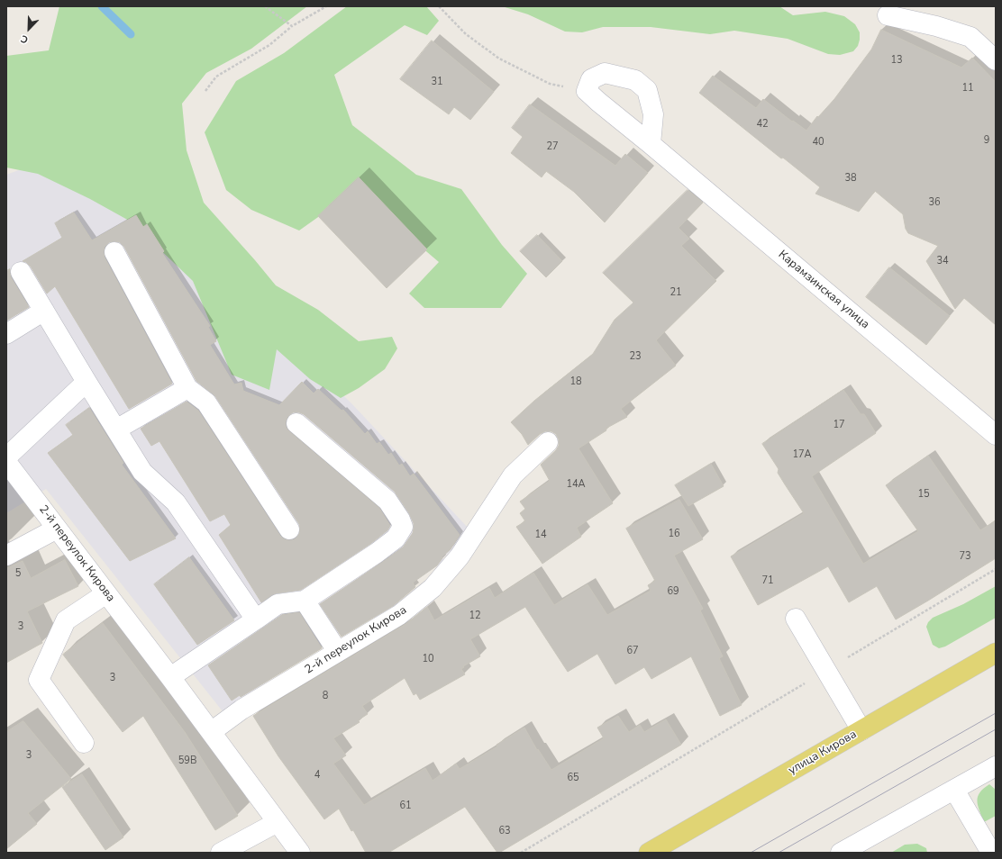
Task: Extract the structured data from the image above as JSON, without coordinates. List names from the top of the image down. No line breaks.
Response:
{"streets":{"main road":["улица Кирова"],"street":["Карамзинская улица","2-й переулок Кирова"]},"house_numbers":["13","31","11","42","9","40","27","38","36","34","21","23","18","17","17А","14А","15","16","14","73","5","71","69","12","3","67","10","3","8","3","59В","4","65","61","63"],"north":"bottom left"}
